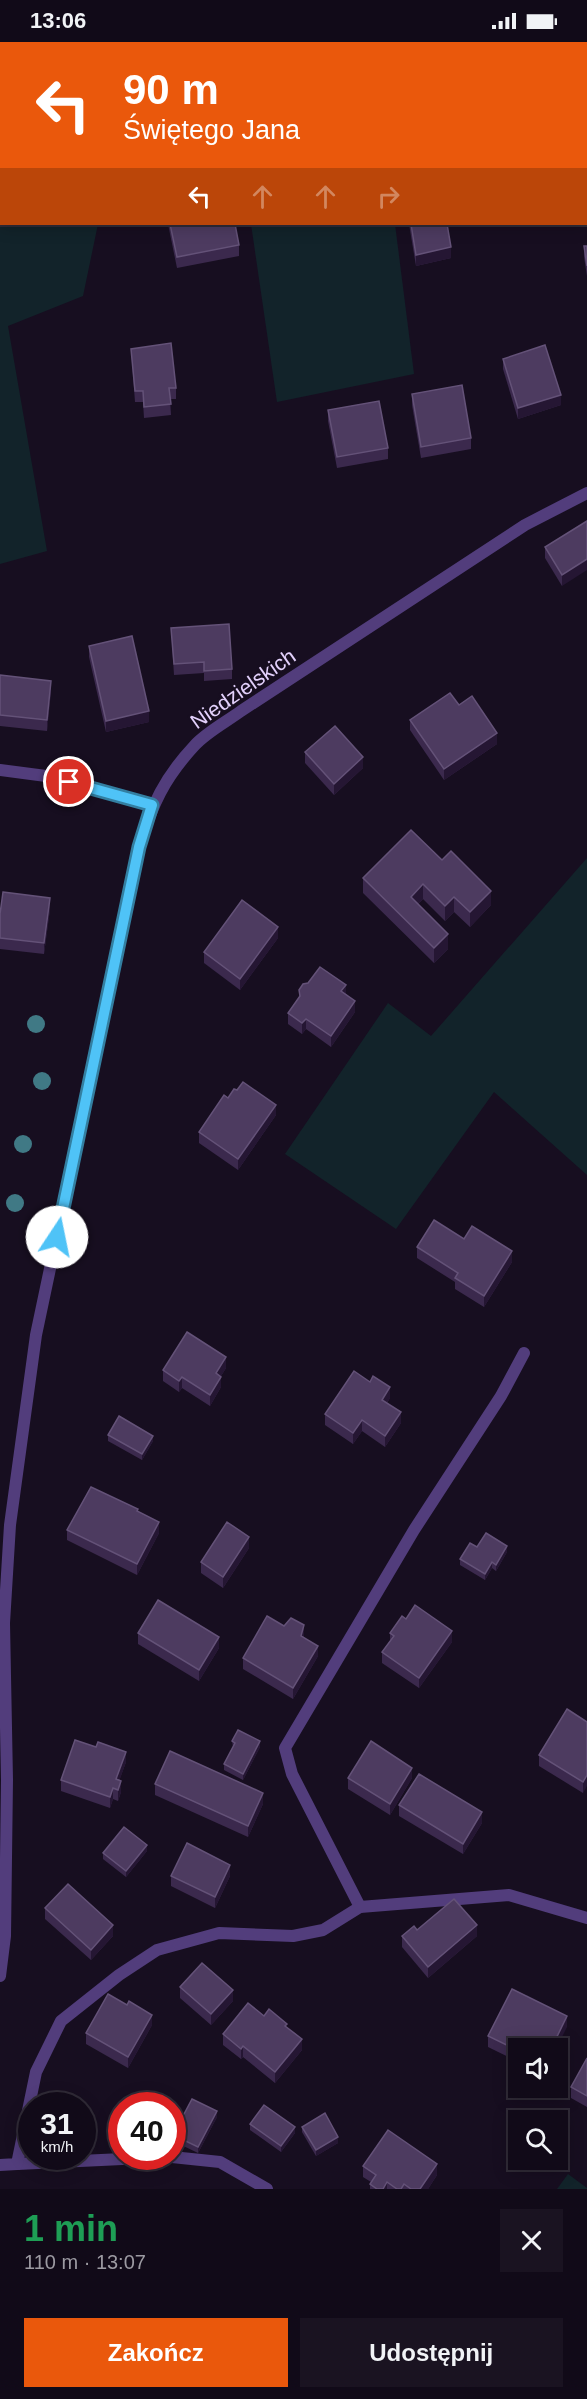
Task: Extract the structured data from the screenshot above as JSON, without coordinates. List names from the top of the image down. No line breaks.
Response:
{"streets":{"street":["Niedzielskich"]},"page":{"status":"13:06","turn":["90 m","Świętego Jana"],"speed":"31 km/h","limit":"40","heading":["1 min","110 m · 13:07"],"buttons":["Zakończ","Udostępnij"]}}
